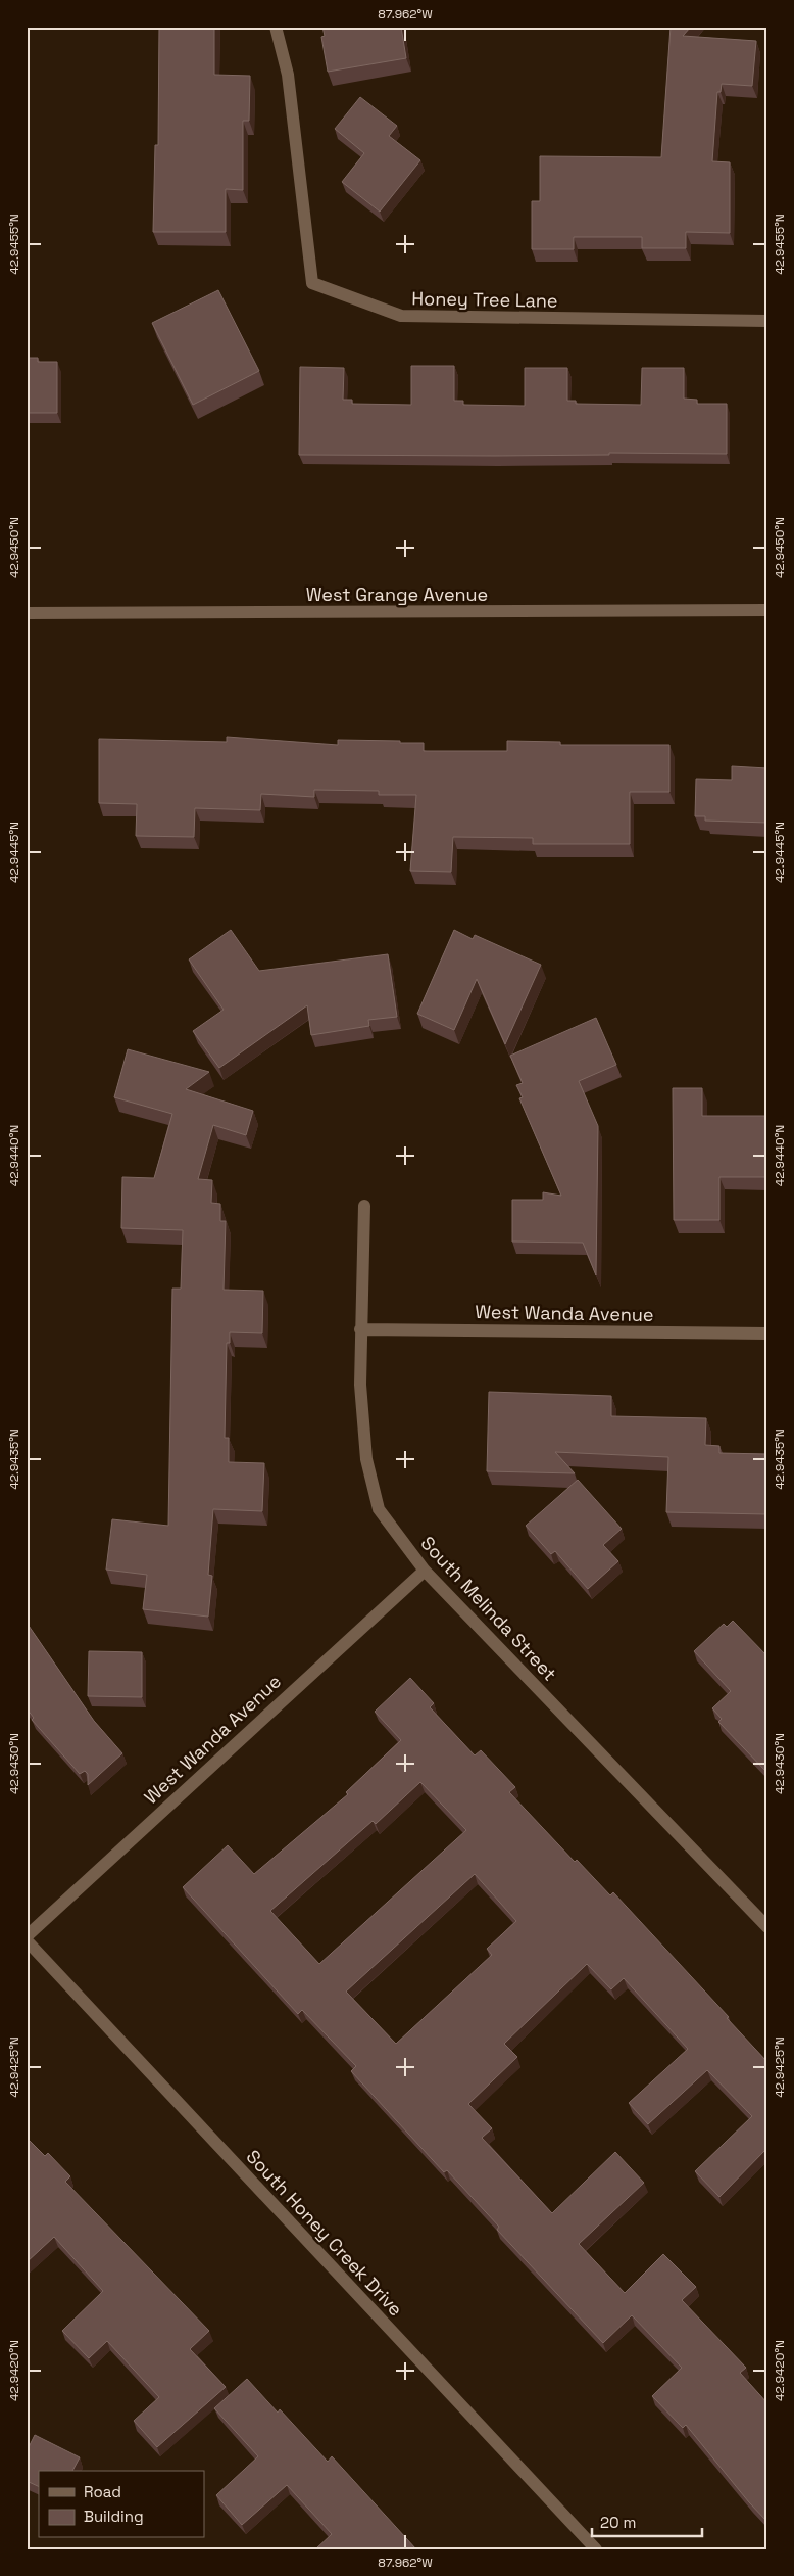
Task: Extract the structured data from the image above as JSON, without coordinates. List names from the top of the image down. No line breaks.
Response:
{"streets":{"street":["Honey Tree Lane","West Grange Avenue","West Wanda Avenue","South Melinda Street","South Honey Creek Drive"]},"crossings":[["West Wanda Avenue","South Melinda Street"]],"legend":["Road","Building"],"scale_bar":"20 m","coordinates":["87.962°W","42.9455°N","42.9450°N","42.9445°N","42.9440°N","42.9435°N","42.9430°N","42.9425°N","42.9420°N"]}
